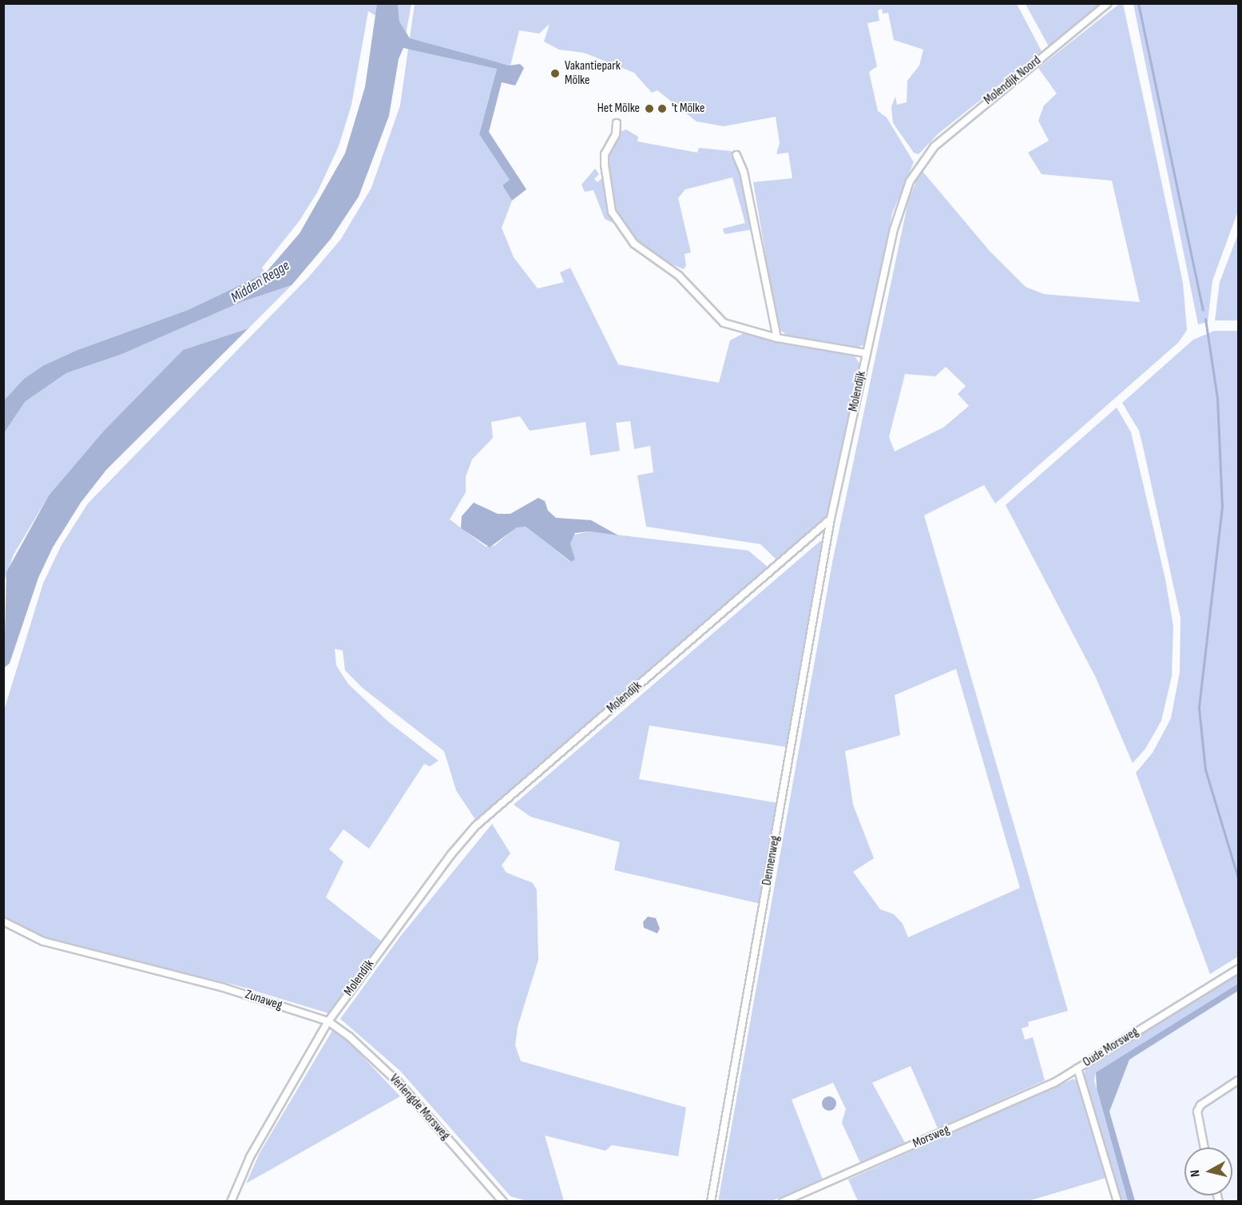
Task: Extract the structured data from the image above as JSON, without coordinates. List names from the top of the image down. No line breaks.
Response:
{"streets":{"street":["Molendijk Noord","Molendijk","Dennenweg","Zunaweg","Oude Morsweg","Verlengde Morsweg","Morsweg"]},"crossings":[["Molendijk Noord","Molendijk"],["Molendijk","Dennenweg"],["Molendijk","Zunaweg"],["Molendijk","Verlengde Morsweg"],["Zunaweg","Verlengde Morsweg"],["Oude Morsweg","Morsweg"]],"water":["Midden Regge"],"places":["Vakantiepark Mölke","Het Mölke","'t Mölke"],"north":"left"}
